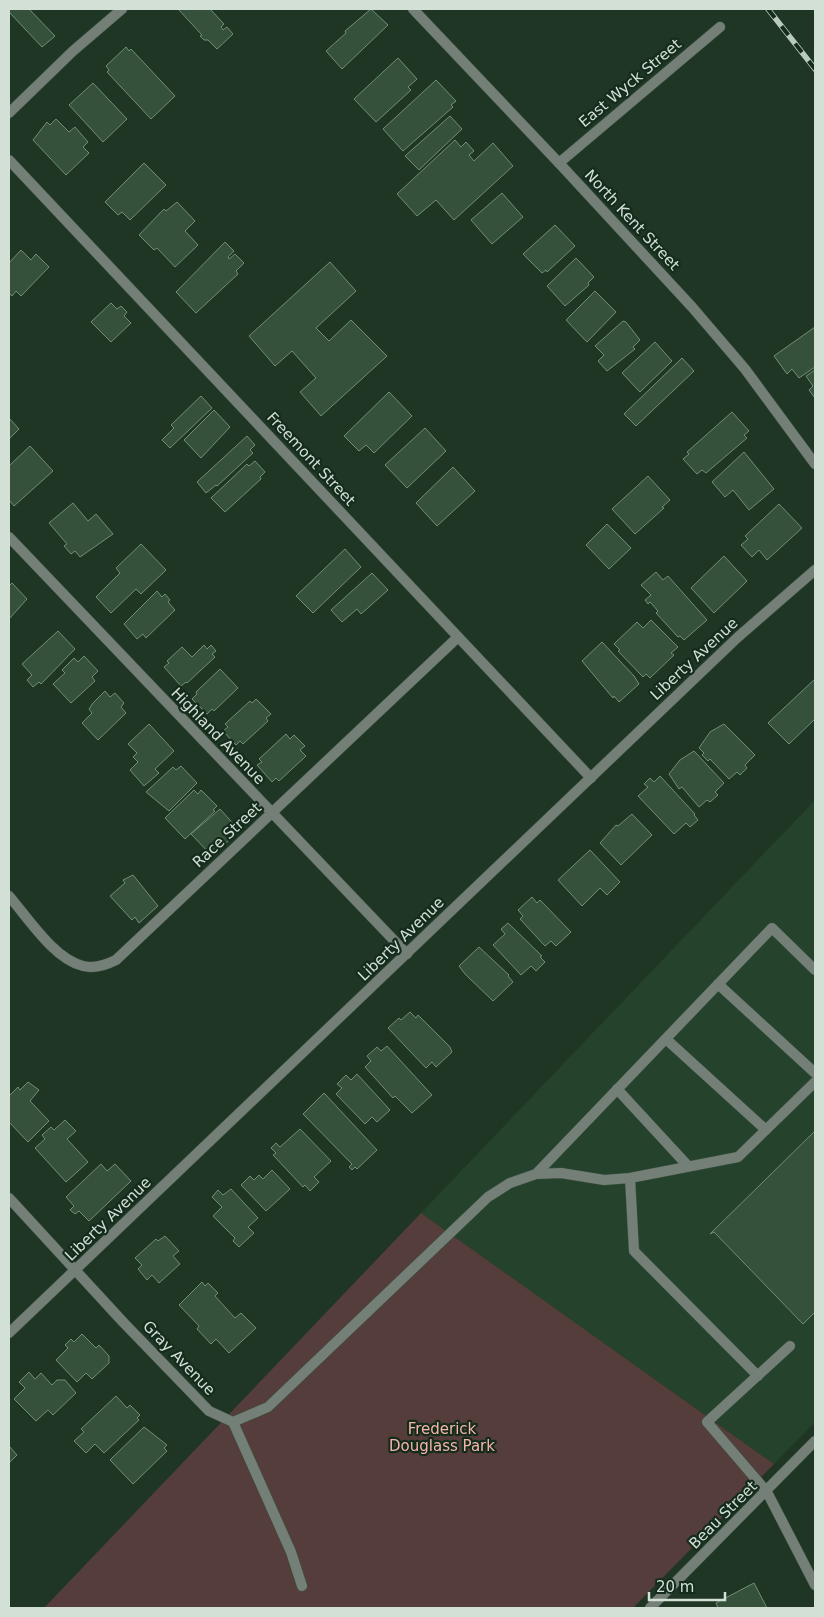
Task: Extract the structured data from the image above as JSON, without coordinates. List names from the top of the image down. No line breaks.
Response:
{"streets":{"street":["East Wyck Street","North Kent Street","Freemont Street","Liberty Avenue","Highland Avenue","Race Street","Gray Avenue","Beau Street"]},"crossings":[["East Wyck Street","North Kent Street"],["Freemont Street","Liberty Avenue"],["Freemont Street","Race Street"],["Liberty Avenue","Highland Avenue"],["Liberty Avenue","Gray Avenue"],["Highland Avenue","Race Street"]],"parks":["Frederick Douglass Park"],"scale_bar":"20 m"}
